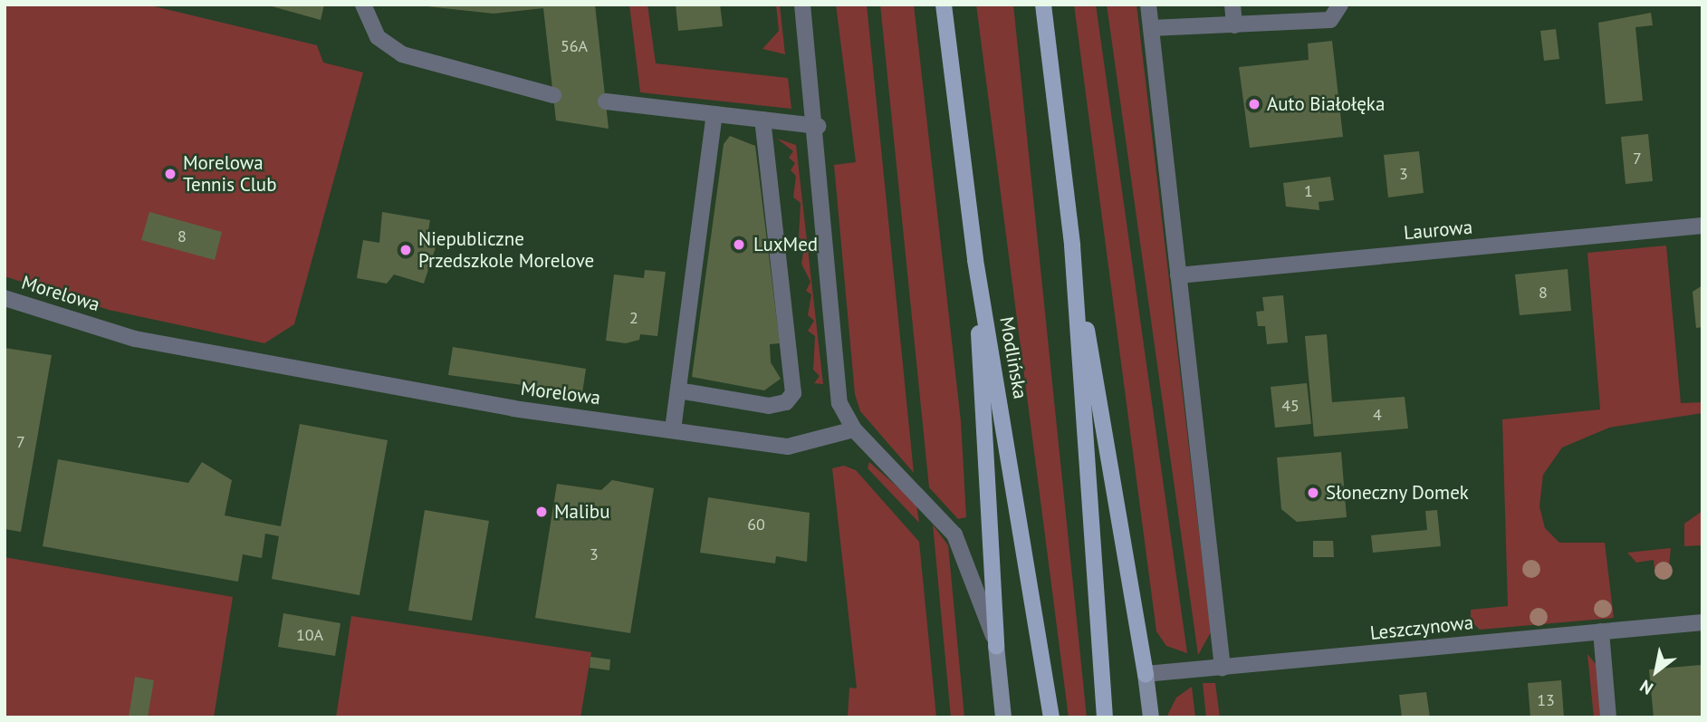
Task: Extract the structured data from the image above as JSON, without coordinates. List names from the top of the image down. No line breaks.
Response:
{"streets":{"main road":["Modlińska"],"street":["Laurowa","Morelowa","Leszczynowa"]},"places":["Auto Białołęka","Morelowa Tennis Club","LuxMed","Niepubliczne Przedszkole Morelove","Słoneczny Domek","Malibu"],"house_numbers":["56A","7","3","1","8","8","2","45","4","7","60","3","10A","13"],"north":"bottom left"}
